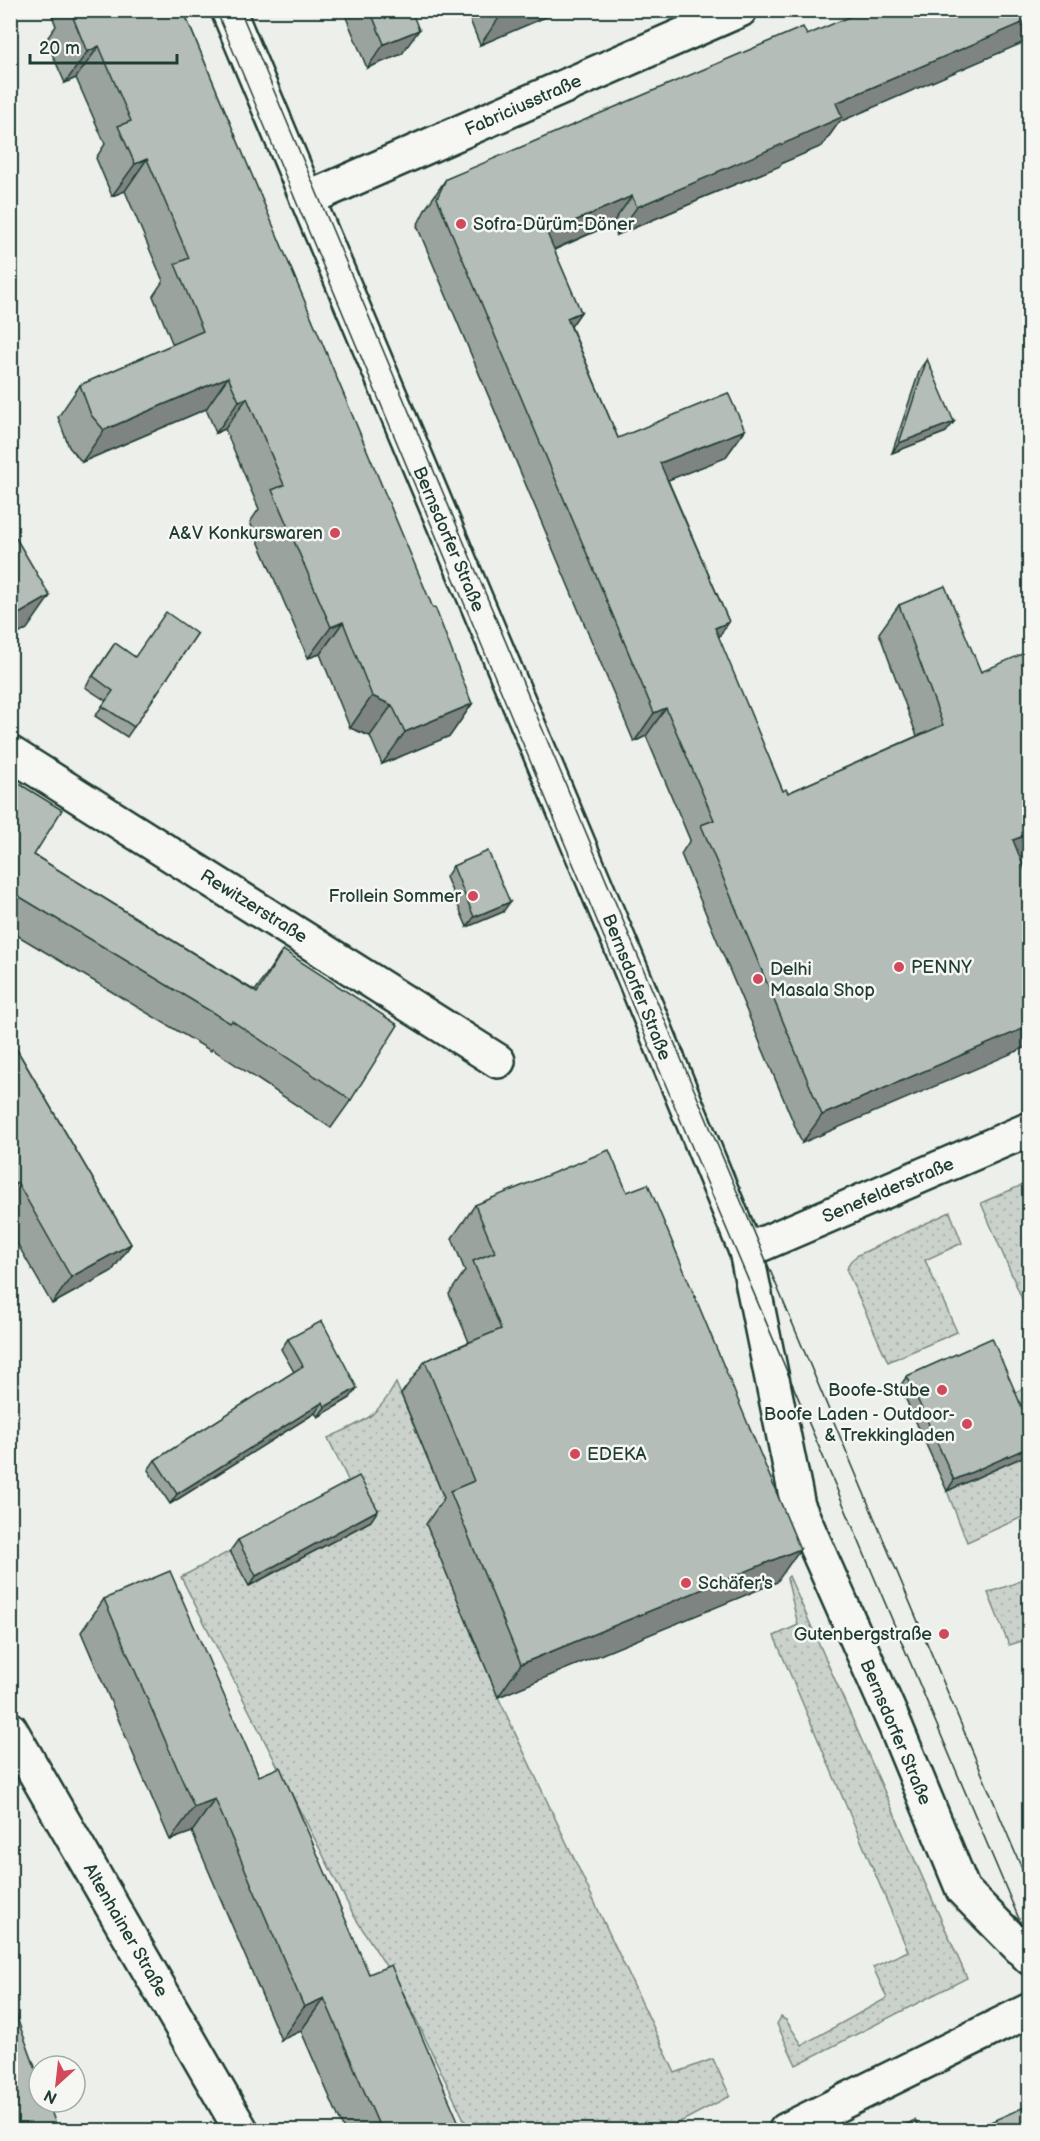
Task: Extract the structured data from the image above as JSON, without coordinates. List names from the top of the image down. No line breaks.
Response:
{"streets":{"street":["Fabriciusstraße","Bernsdorfer Straße","Rewitzerstraße","Senefelderstraße","Altenhainer Straße"]},"crossings":[["Fabriciusstraße","Bernsdorfer Straße"],["Bernsdorfer Straße","Senefelderstraße"]],"places":["Sofra-Dürüm-Döner","A&V Konkurswaren","Frollein Sommer","PENNY","Delhi Masala Shop","Boofe-Stube","Boofe Laden - Outdoor- & Trekkingladen","EDEKA","Schäfer's","Gutenbergstraße"],"scale_bar":"20 m","north":"bottom left"}
